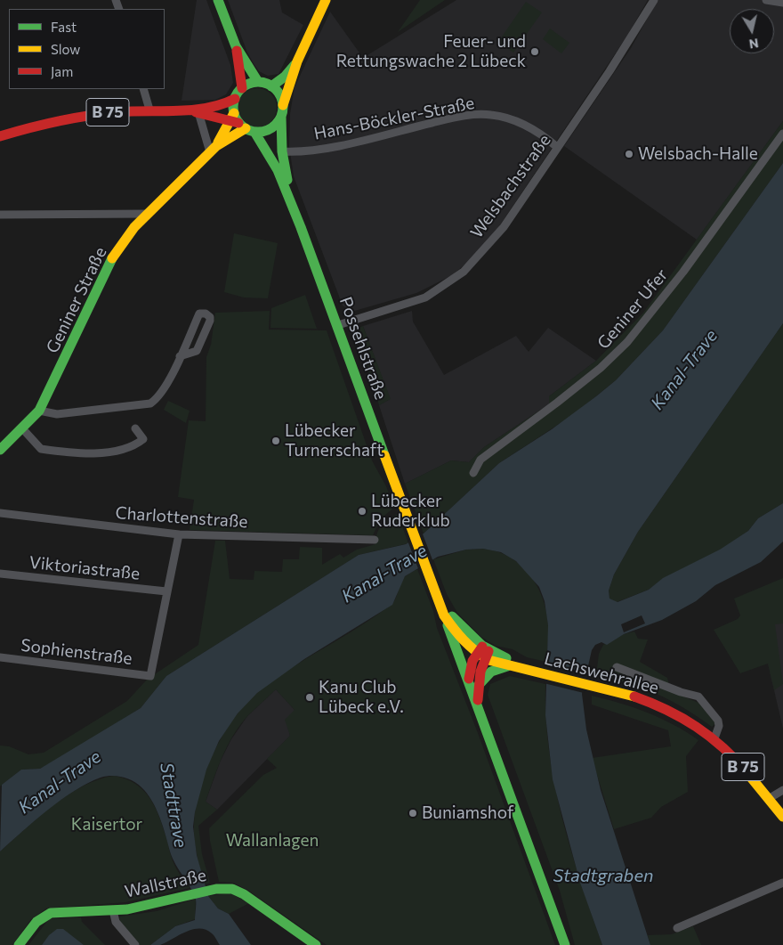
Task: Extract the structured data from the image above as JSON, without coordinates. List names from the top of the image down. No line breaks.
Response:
{"streets":{"main road":["B 75","Geniner Straße","Possehlstraße","Lachswehrallee","Wallstraße"],"street":["Hans-Böckler-Straße","Welsbachstraße","Geniner Ufer","Charlottenstraße","Viktoriastraße","Sophienstraße"]},"crossings":[["B 75","Geniner Straße"],["B 75","Possehlstraße"],["Hans-Böckler-Straße","Welsbachstraße"],["Hans-Böckler-Straße","Possehlstraße"],["Welsbachstraße","Possehlstraße"],["Geniner Straße","Possehlstraße"],["Possehlstraße","Lachswehrallee"],["Viktoriastraße","Sophienstraße"]],"water":["Kanal-Trave","Stadttrave","Stadtgraben"],"parks":["Kaisertor","Wallanlagen"],"places":["Feuer- und Rettungswache 2 Lübeck","Welsbach-Halle","Lübecker Turnerschaft","Lübecker Ruderklub","Kanu Club Lübeck e.V.","Buniamshof"],"legend":["Fast","Slow","Jam"],"north":"bottom"}
